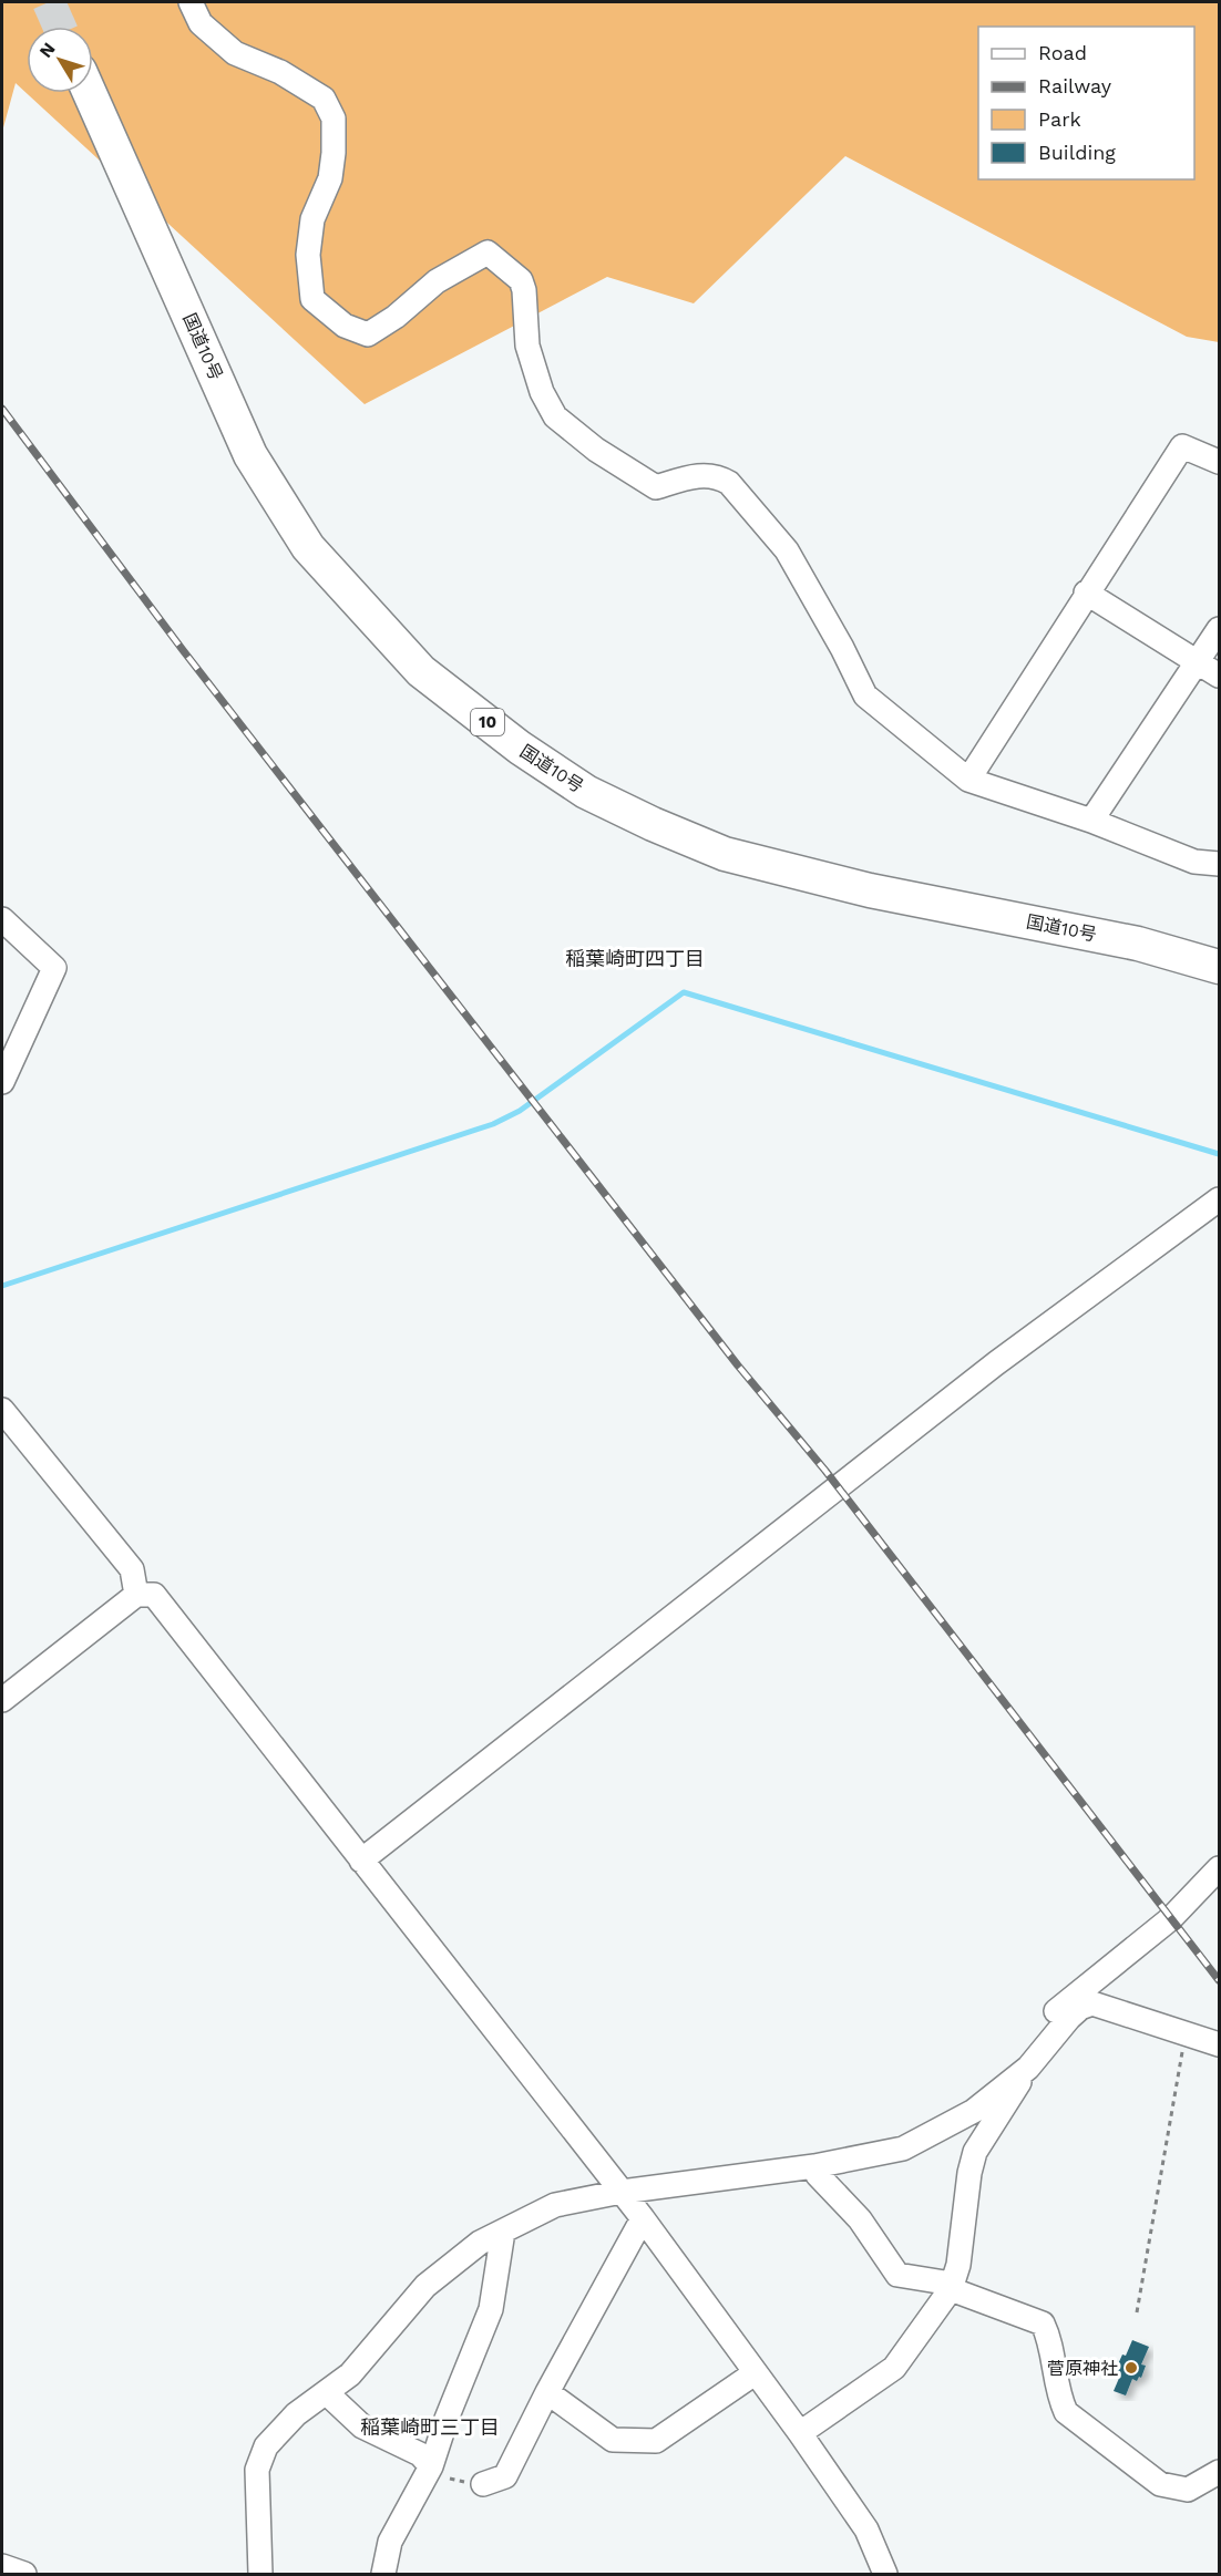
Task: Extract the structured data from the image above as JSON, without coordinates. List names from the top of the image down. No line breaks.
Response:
{"streets":{"highway":["国道10号","10"]},"districts":["稲葉崎町四丁目","稲葉崎町三丁目"],"places":["菅原神社"],"legend":["Road","Railway","Park","Building"],"north":"top left"}
